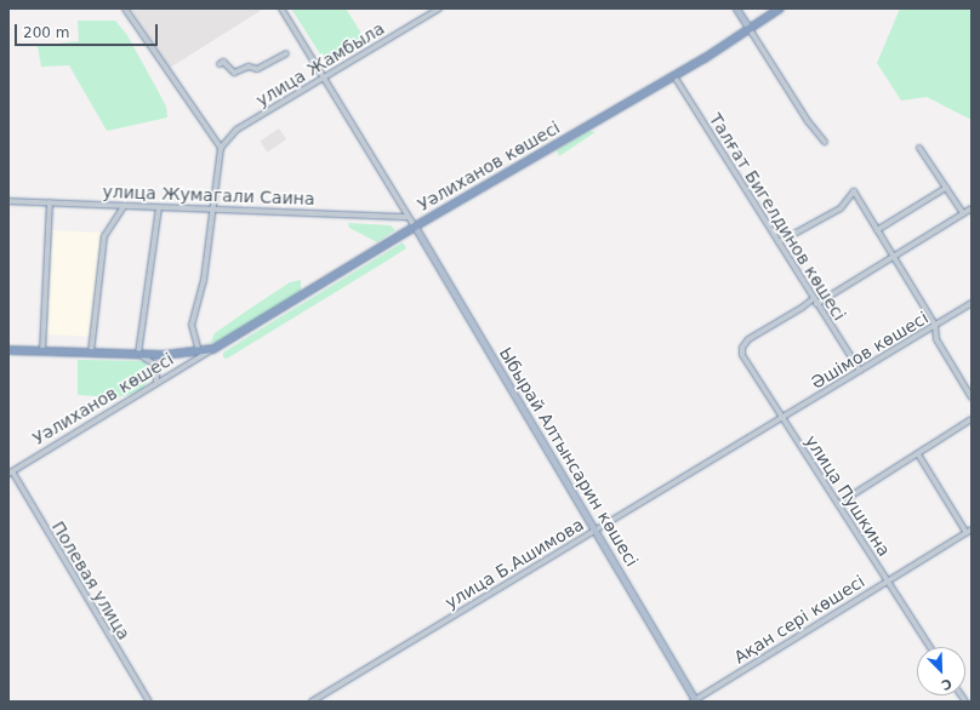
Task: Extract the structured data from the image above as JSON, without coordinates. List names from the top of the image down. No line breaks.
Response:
{"streets":{"highway":["Уәлиханов көшесі"],"main road":["Ыбырай Алтынсарин көшесі"],"street":["улица Жамбыла","улица Жумагали Саина","Талғат Бигелдинов көшесі","Әшімов көшесі","улица Пушкина","улица Б.Ашимова","Полевая улица","Ақан сері көшесі"]},"crossings":[["Уәлиханов көшесі","Талғат Бигелдинов көшесі"],["Уәлиханов көшесі","Ыбырай Алтынсарин көшесі"],["Уәлиханов көшесі","Полевая улица"],["Талғат Бигелдинов көшесі","Әшімов көшесі"],["Талғат Бигелдинов көшесі","улица Пушкина"],["Әшімов көшесі","улица Пушкина"],["Әшімов көшесі","улица Б.Ашимова"],["Ыбырай Алтынсарин көшесі","улица Б.Ашимова"],["Ыбырай Алтынсарин көшесі","Ақан сері көшесі"],["улица Пушкина","улица Б.Ашимова"],["улица Пушкина","Ақан сері көшесі"]],"scale_bar":"200 m","north":"bottom right"}
